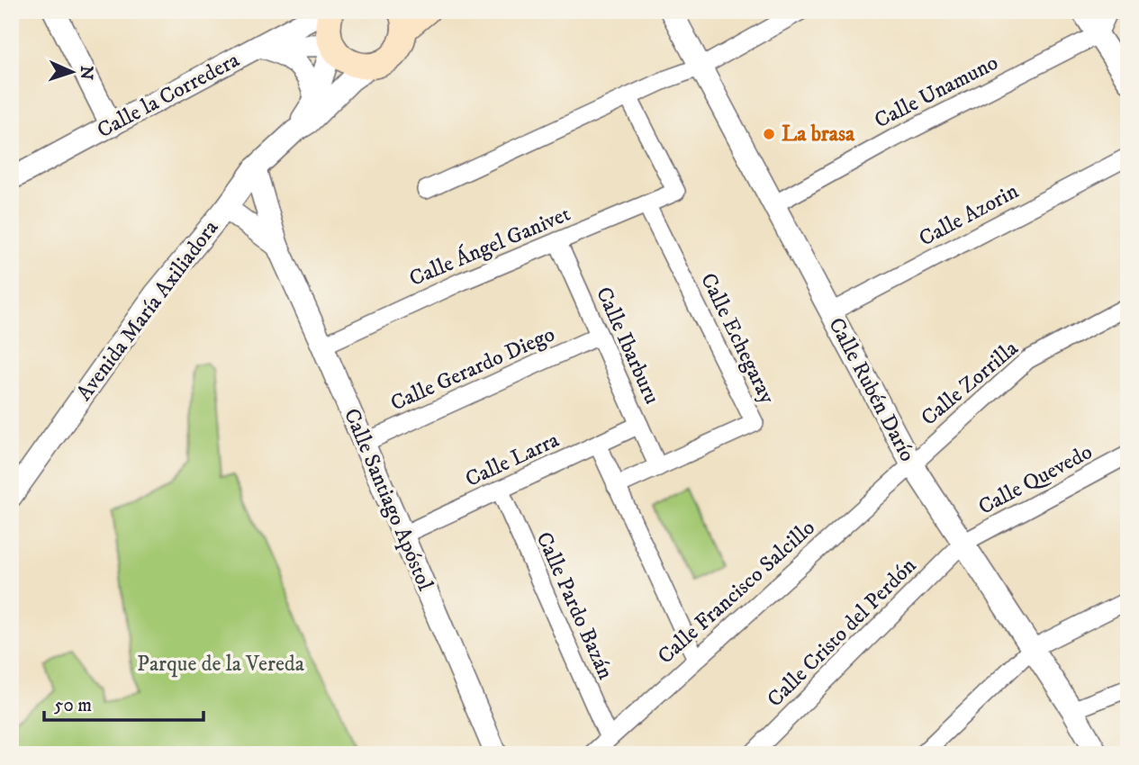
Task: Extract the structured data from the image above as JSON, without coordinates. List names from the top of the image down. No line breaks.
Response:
{"streets":{"street":["Calle Unamuno","Calle la Corredera","Calle Azorin","Calle Ángel Ganivet","Avenida María Axiliadora","Calle Echegaray","Calle Ibarburu","Calle Gerardo Diego","Calle Zorrilla","Calle Rubén Darío","Calle Larra","Calle Quevedo","Calle Santiago Apóstol","Calle Francisco Salcillo","Calle Pardo Bazán","Calle Cristo del Perdón"]},"crossings":[["Calle Unamuno","Calle Rubén Darío"],["Calle Azorin","Calle Rubén Darío"],["Calle Ángel Ganivet","Calle Echegaray"],["Calle Ángel Ganivet","Calle Ibarburu"],["Calle Ángel Ganivet","Calle Santiago Apóstol"],["Avenida María Axiliadora","Calle Santiago Apóstol"],["Calle Echegaray","Calle Ibarburu"],["Calle Ibarburu","Calle Gerardo Diego"],["Calle Ibarburu","Calle Larra"],["Calle Gerardo Diego","Calle Santiago Apóstol"],["Calle Zorrilla","Calle Rubén Darío"],["Calle Zorrilla","Calle Francisco Salcillo"],["Calle Rubén Darío","Calle Quevedo"],["Calle Rubén Darío","Calle Francisco Salcillo"],["Calle Rubén Darío","Calle Cristo del Perdón"],["Calle Larra","Calle Santiago Apóstol"],["Calle Larra","Calle Pardo Bazán"],["Calle Quevedo","Calle Cristo del Perdón"],["Calle Francisco Salcillo","Calle Pardo Bazán"]],"parks":["Parque de la Vereda"],"places":["La brasa"],"scale_bar":"50 m","north":"right"}
